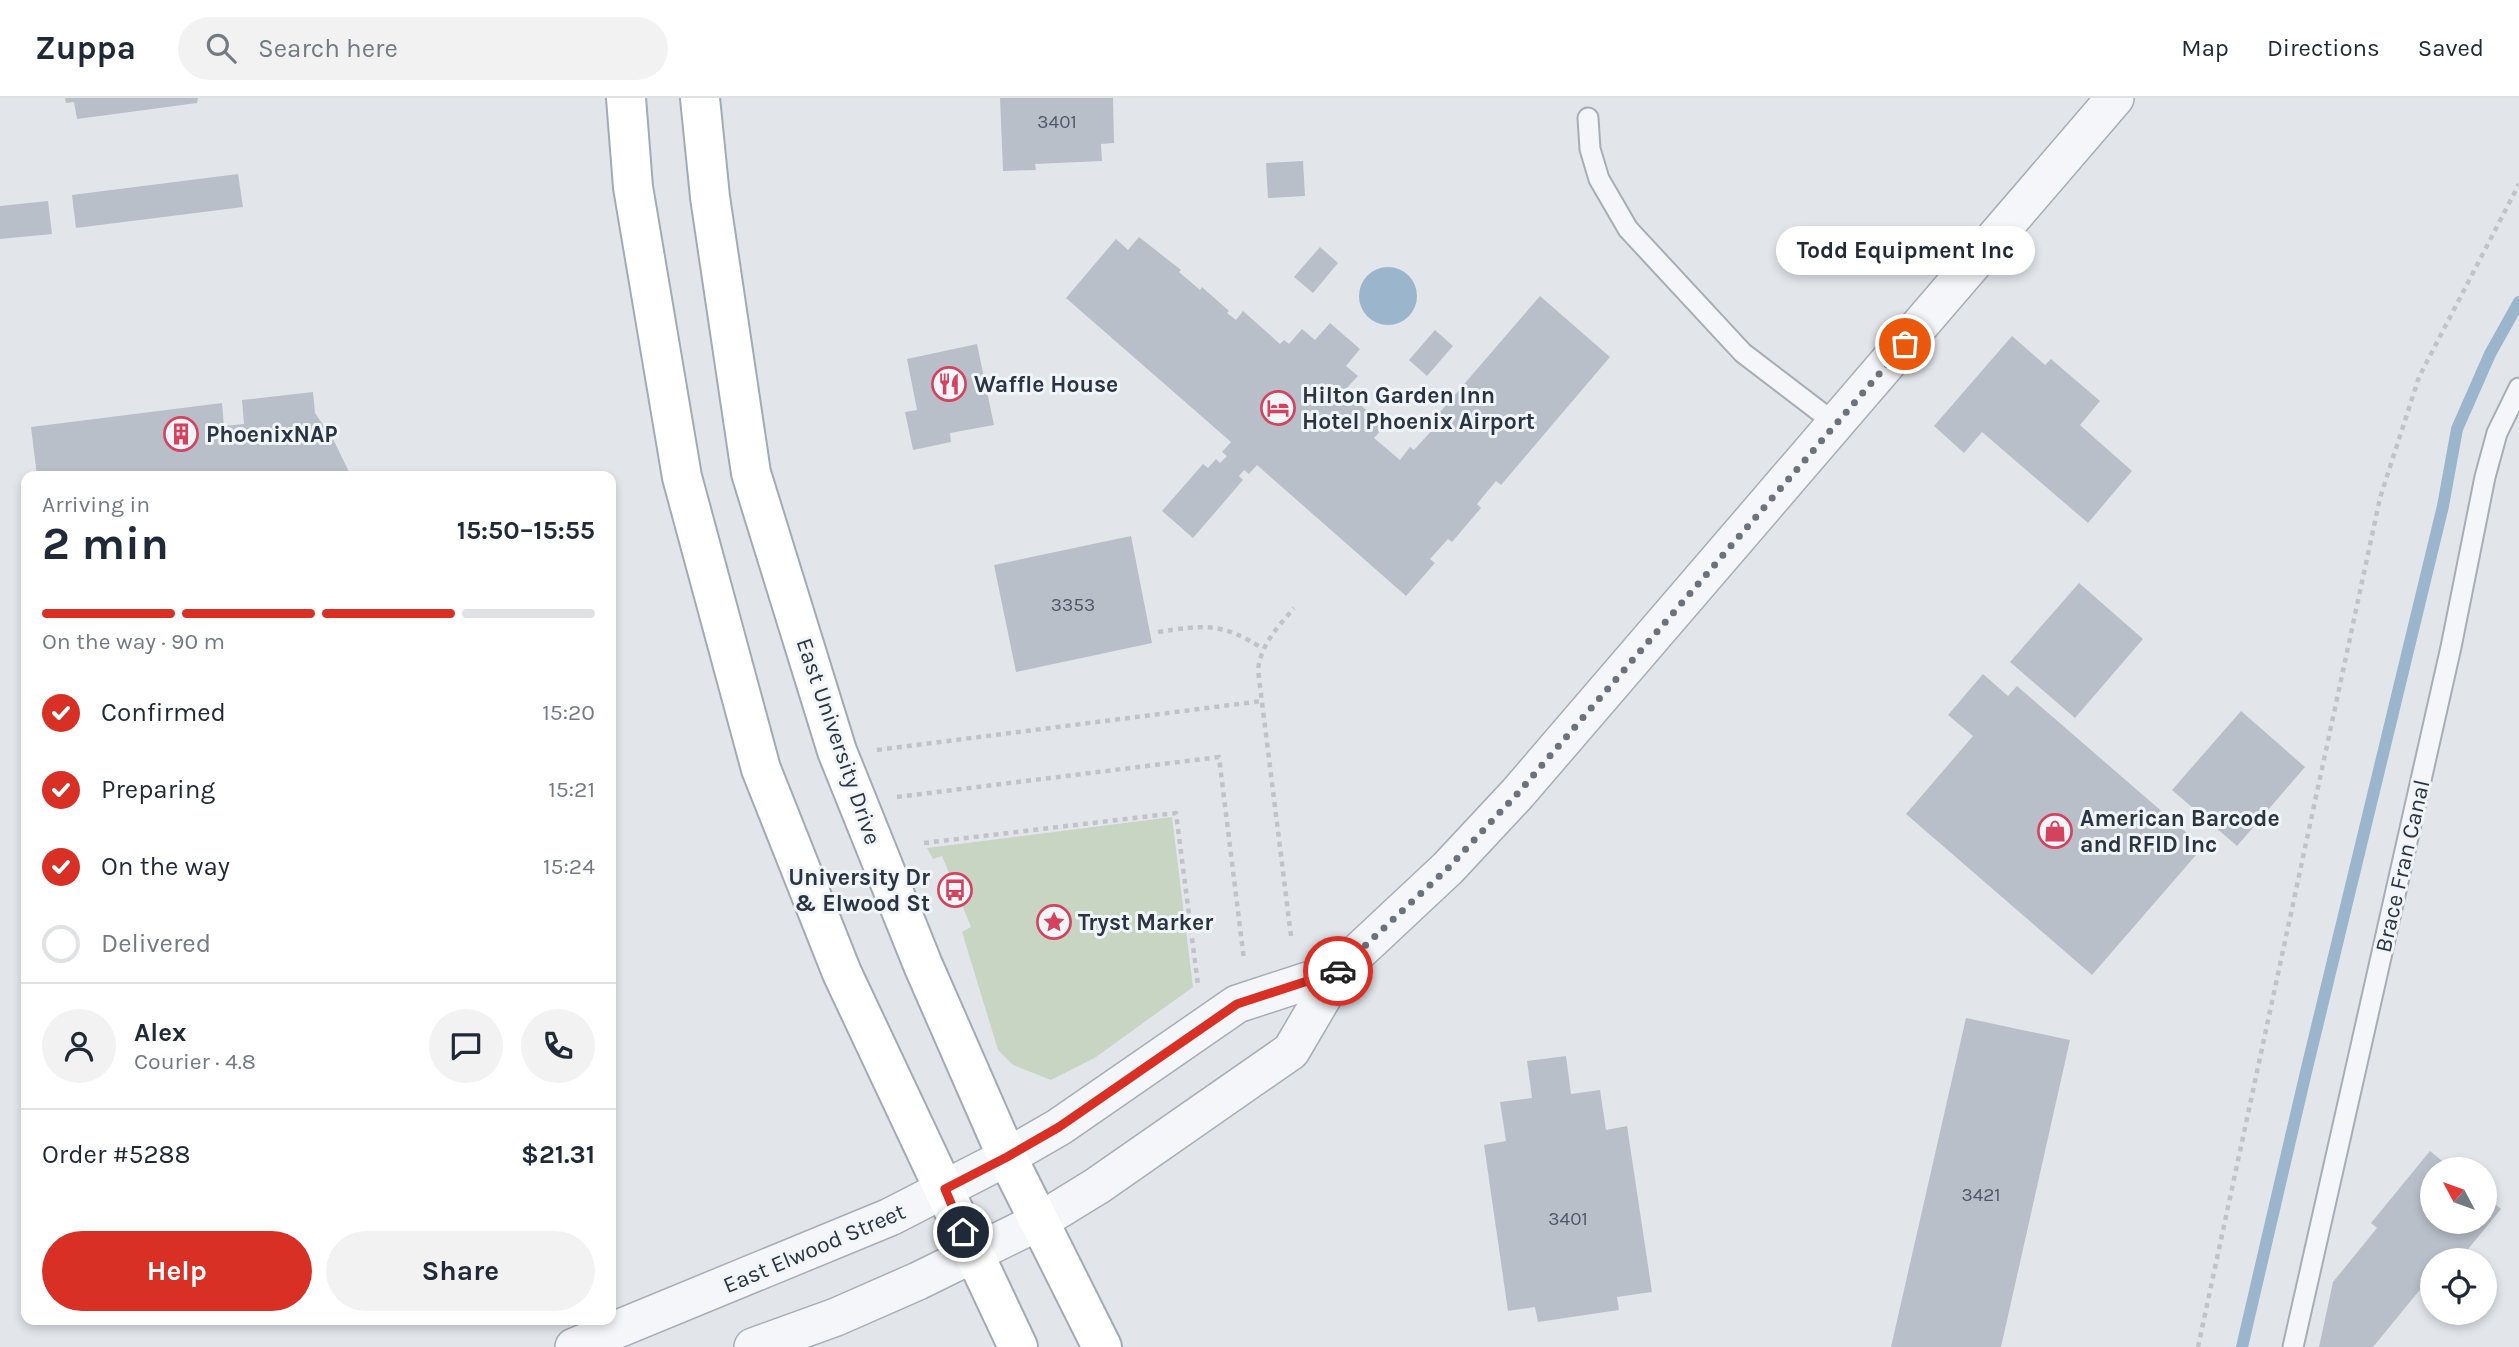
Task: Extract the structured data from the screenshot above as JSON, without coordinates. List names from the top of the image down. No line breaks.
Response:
{"streets":{"main road":["East University Drive"],"street":["East Elwood Street"],"lane":["Brace Fran Canal"]},"crossings":[["East University Drive","East Elwood Street"]],"places":{"other":["Todd Equipment Inc"],"restaurant":["Waffle House"],"hotel":["Hilton Garden Inn Hotel Phoenix Airport"],"building":["PhoenixNAP"],"shop":["American Barcode and RFID Inc"],"bus stop":["University Dr & Elwood St"],"place":["Tryst Marker"]},"house_numbers":["3401","3353","3421","3401"],"north":"top left","page":{"header":"Zuppa","search":"Search here","nav":["Map","Directions","Saved"],"bubble":"Todd Equipment Inc","heading":["2 min","Arriving in","15:50–15:55"],"panel":["Alex","Courier · 4.8","Order #5288","$21.31"],"bar":"On the way · 90 m","list":[["Confirmed","15:20"],["Preparing","15:21"],["On the way","15:24"],"Delivered"],"buttons":["Help","Share"]}}
